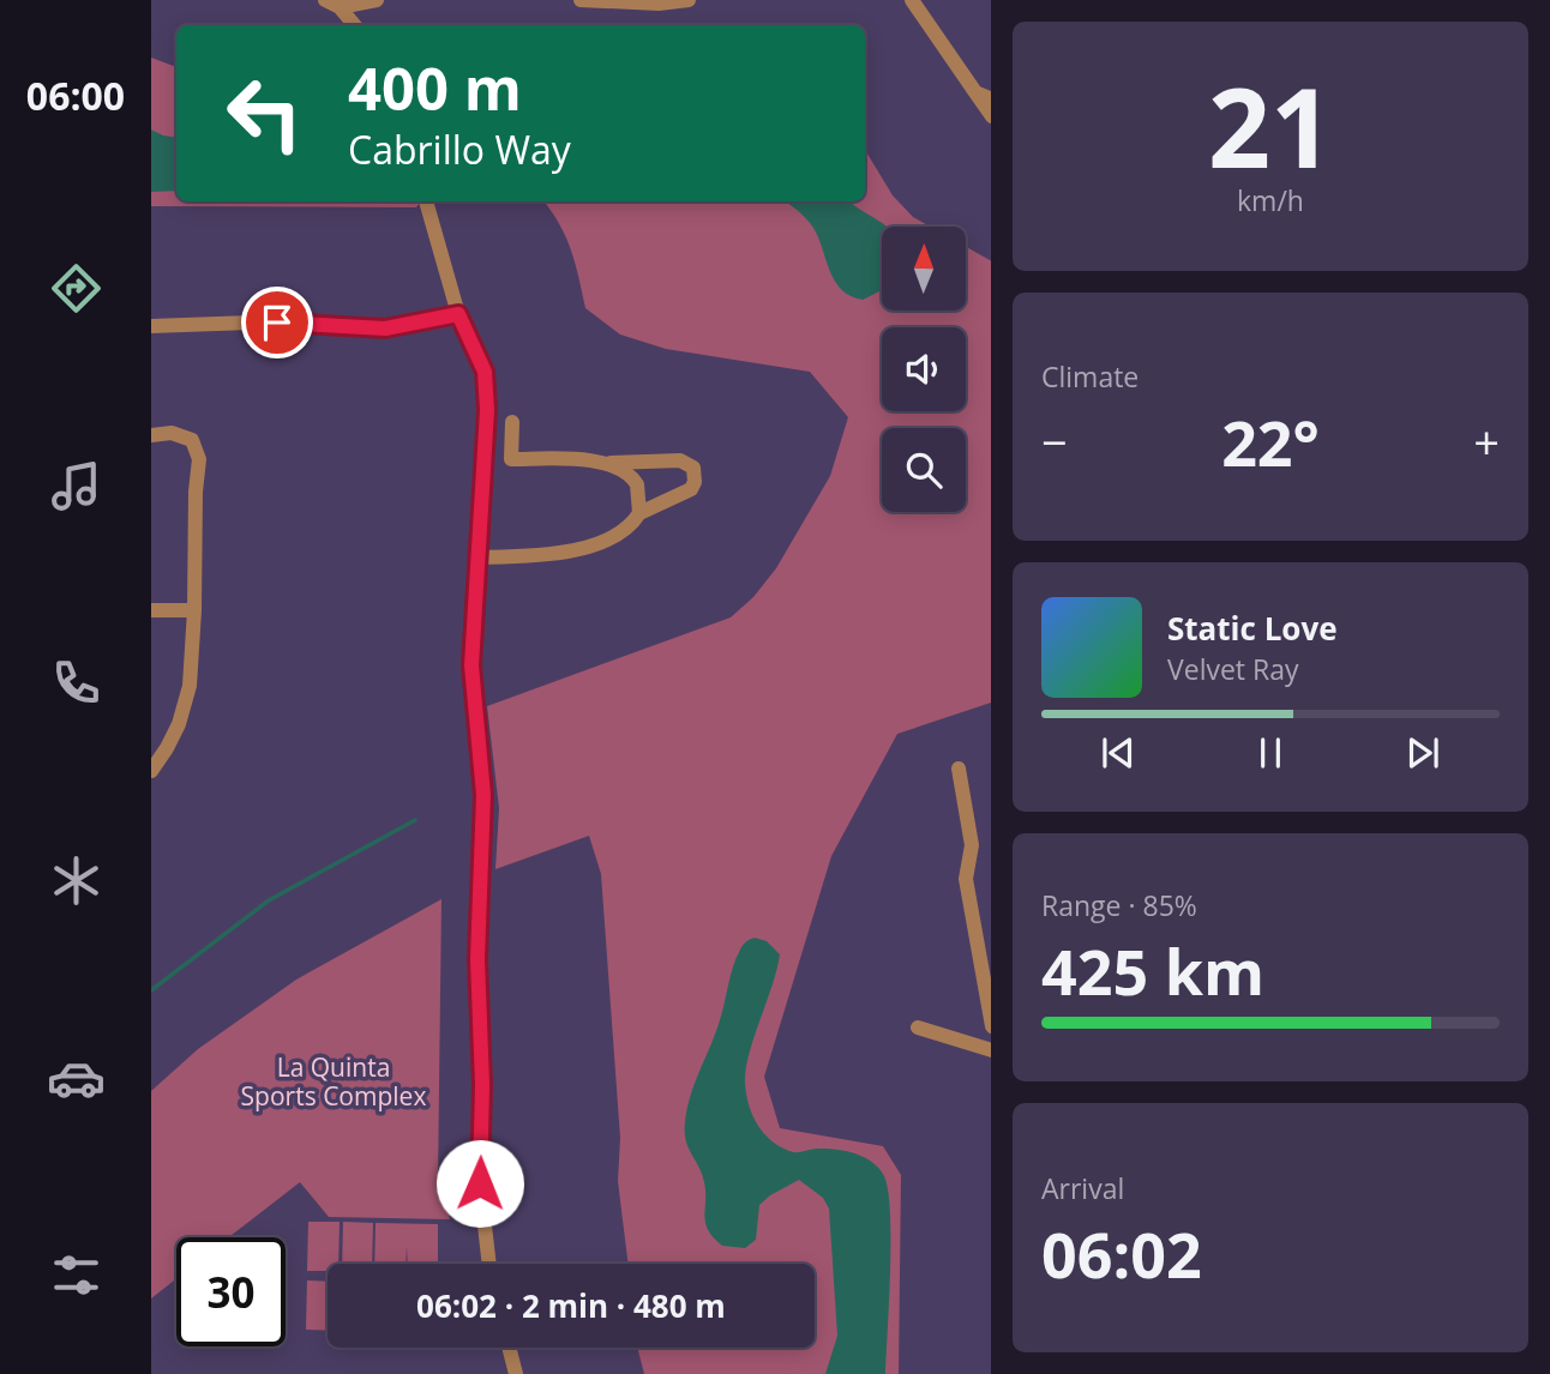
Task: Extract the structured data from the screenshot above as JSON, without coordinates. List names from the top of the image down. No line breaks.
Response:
{"parks":["La Quinta Sports Complex"],"north":"top","page":{"tabs":"06:00","tile":[["21","km/h"],"Climate",["Range · 85%","425 km"],["Arrival","06:02"]],"turn":["400 m","Cabrillo Way"],"heat":["−","22°","+"],"song":["Static Love","Velvet Ray"],"limit":"30","trip":"06:02 · 2 min · 480 m"}}
